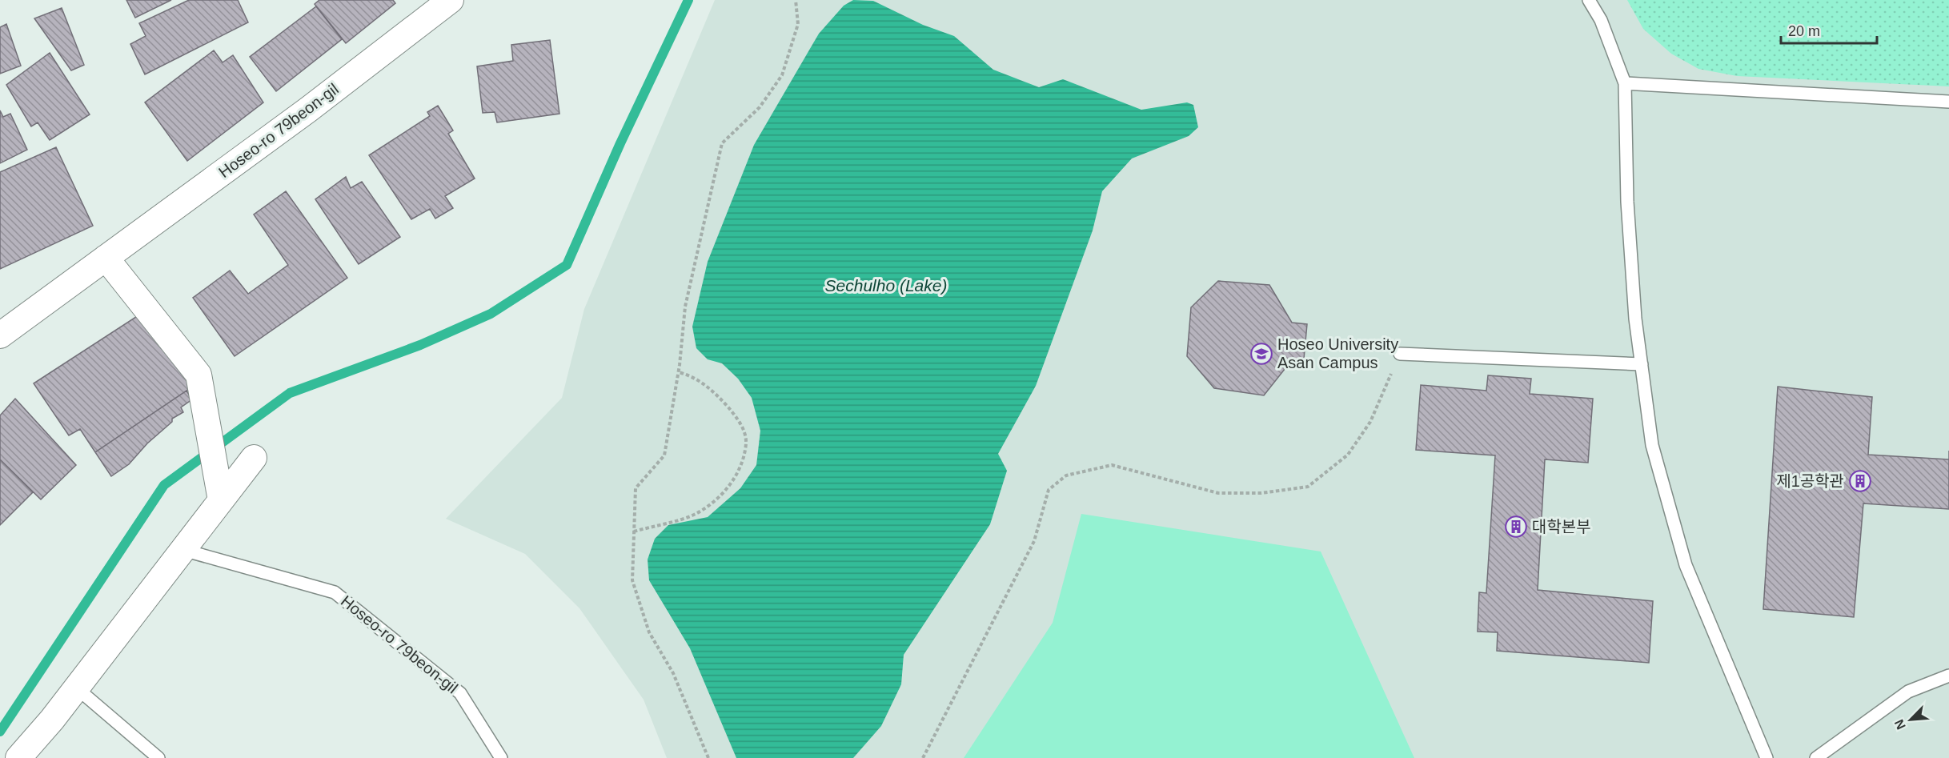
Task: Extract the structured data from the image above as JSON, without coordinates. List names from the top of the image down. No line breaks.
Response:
{"streets":{"street":["Hoseo-ro 79beon-gil"]},"water":["Sechulho (Lake)"],"places":{"school or university":["Hoseo University Asan Campus"],"building":["제1공학관","대학본부"]},"scale_bar":"20 m","north":"bottom left"}
